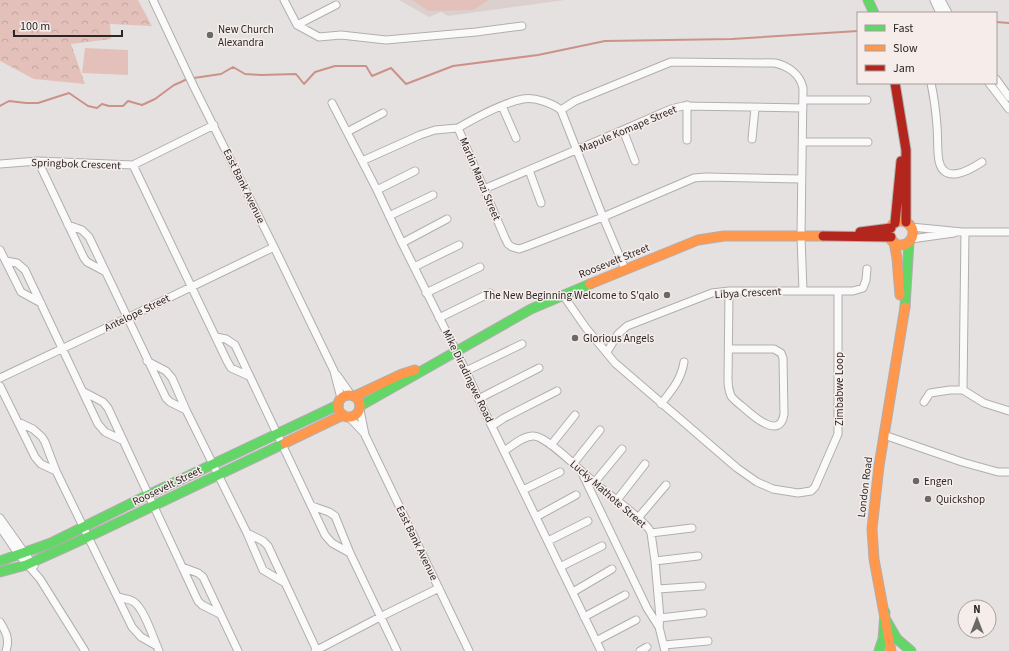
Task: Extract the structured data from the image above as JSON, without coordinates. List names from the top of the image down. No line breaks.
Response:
{"streets":{"street":["Mapule Komape Street","Springbok Crescent","Martin Manzi Street","East Bank Avenue","Roosevelt Street","Libya Crescent","Antelope Street","Mike Diradingwe Road","Zimbabwe Loop","London Road","Lucky Mathote Street"]},"crossings":[["Mapule Komape Street","Martin Manzi Street"],["Springbok Crescent","East Bank Avenue"],["East Bank Avenue","Roosevelt Street"],["East Bank Avenue","Antelope Street"],["Roosevelt Street","Mike Diradingwe Road"],["Roosevelt Street","Zimbabwe Loop"],["Roosevelt Street","London Road"],["Libya Crescent","Zimbabwe Loop"],["Mike Diradingwe Road","Lucky Mathote Street"]],"places":["New Church Alexandra","The New Beginning Welcome to S'qalo","Glorious Angels","Engen","Quickshop"],"legend":["Fast","Slow","Jam"],"scale_bar":"100 m","north":"top"}
